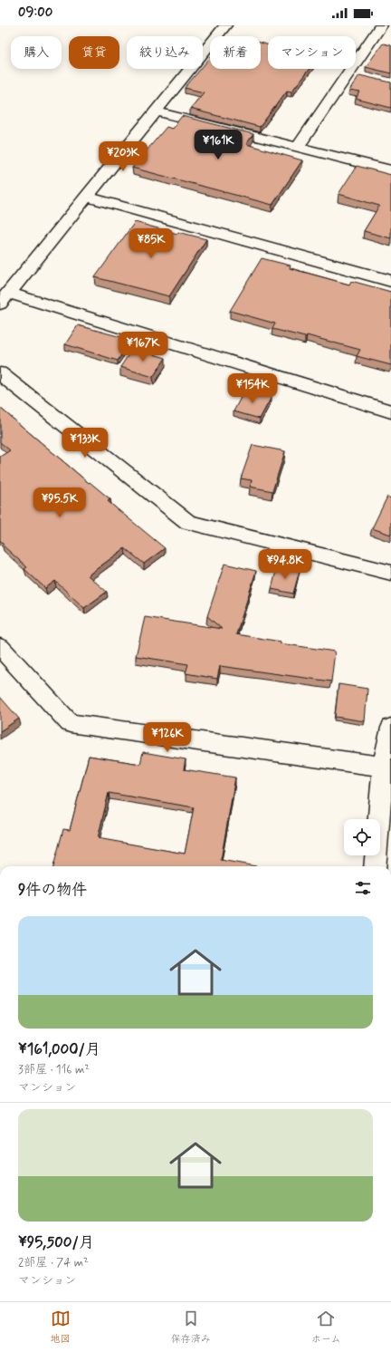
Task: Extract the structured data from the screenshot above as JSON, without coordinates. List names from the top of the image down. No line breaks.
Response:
{"page":{"status":"09:00","chip":["購入","賃貸","絞り込み","新着","マンション"],"price":["¥161K","¥203K","¥85K","¥167K","¥154K","¥133K","¥95.5K","¥94.8K","¥126K"],"heading":"9件の物件","list":[{"name":"¥161,000/月","note":"3部屋 · 116 m² · マンション"},{"name":"¥95,500/月","note":"2部屋 · 74 m² · マンション"}],"tabs":["地図","保存済み","ホーム"]}}
